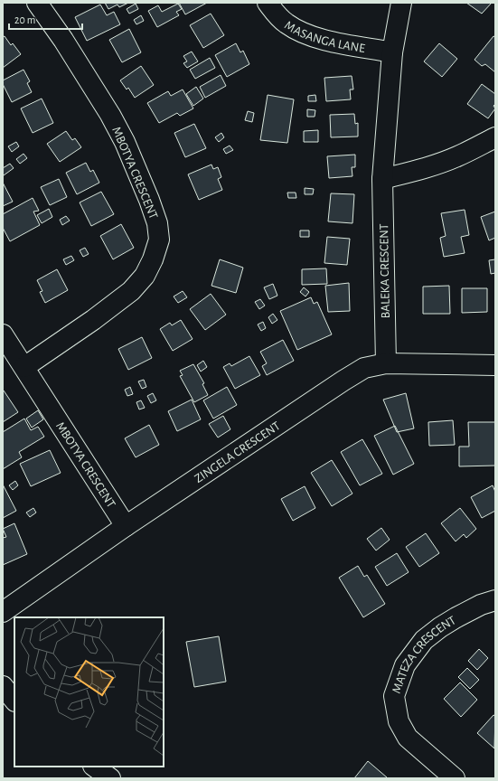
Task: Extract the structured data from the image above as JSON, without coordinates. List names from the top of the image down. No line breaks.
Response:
{"streets":{"street":["MASANGA LANE","MBOTYA CRESCENT","BALEKA CRESCENT","ZINGELA CRESCENT","MATEZA CRESCENT"]},"crossings":[["MASANGA LANE","BALEKA CRESCENT"],["MBOTYA CRESCENT","ZINGELA CRESCENT"],["BALEKA CRESCENT","ZINGELA CRESCENT"]],"scale_bar":"20 m"}
